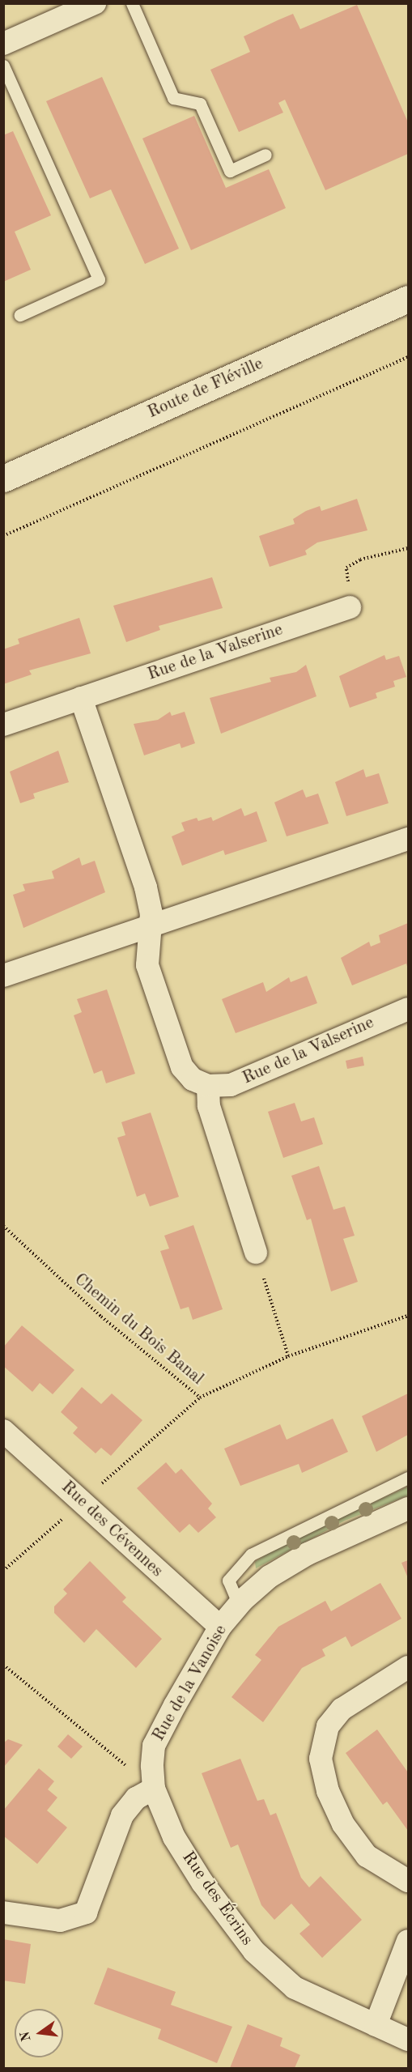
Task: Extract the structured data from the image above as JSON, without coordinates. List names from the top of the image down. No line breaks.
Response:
{"streets":{"street":["Route de Fléville","Rue de la Valserine","Rue des Cévennes","Rue de la Vanoise","Rue des Écrins"],"path":["Chemin du Bois Banal"]},"crossings":[["Rue des Cévennes","Rue de la Vanoise"],["Rue de la Vanoise","Rue des Écrins"]],"north":"left"}
